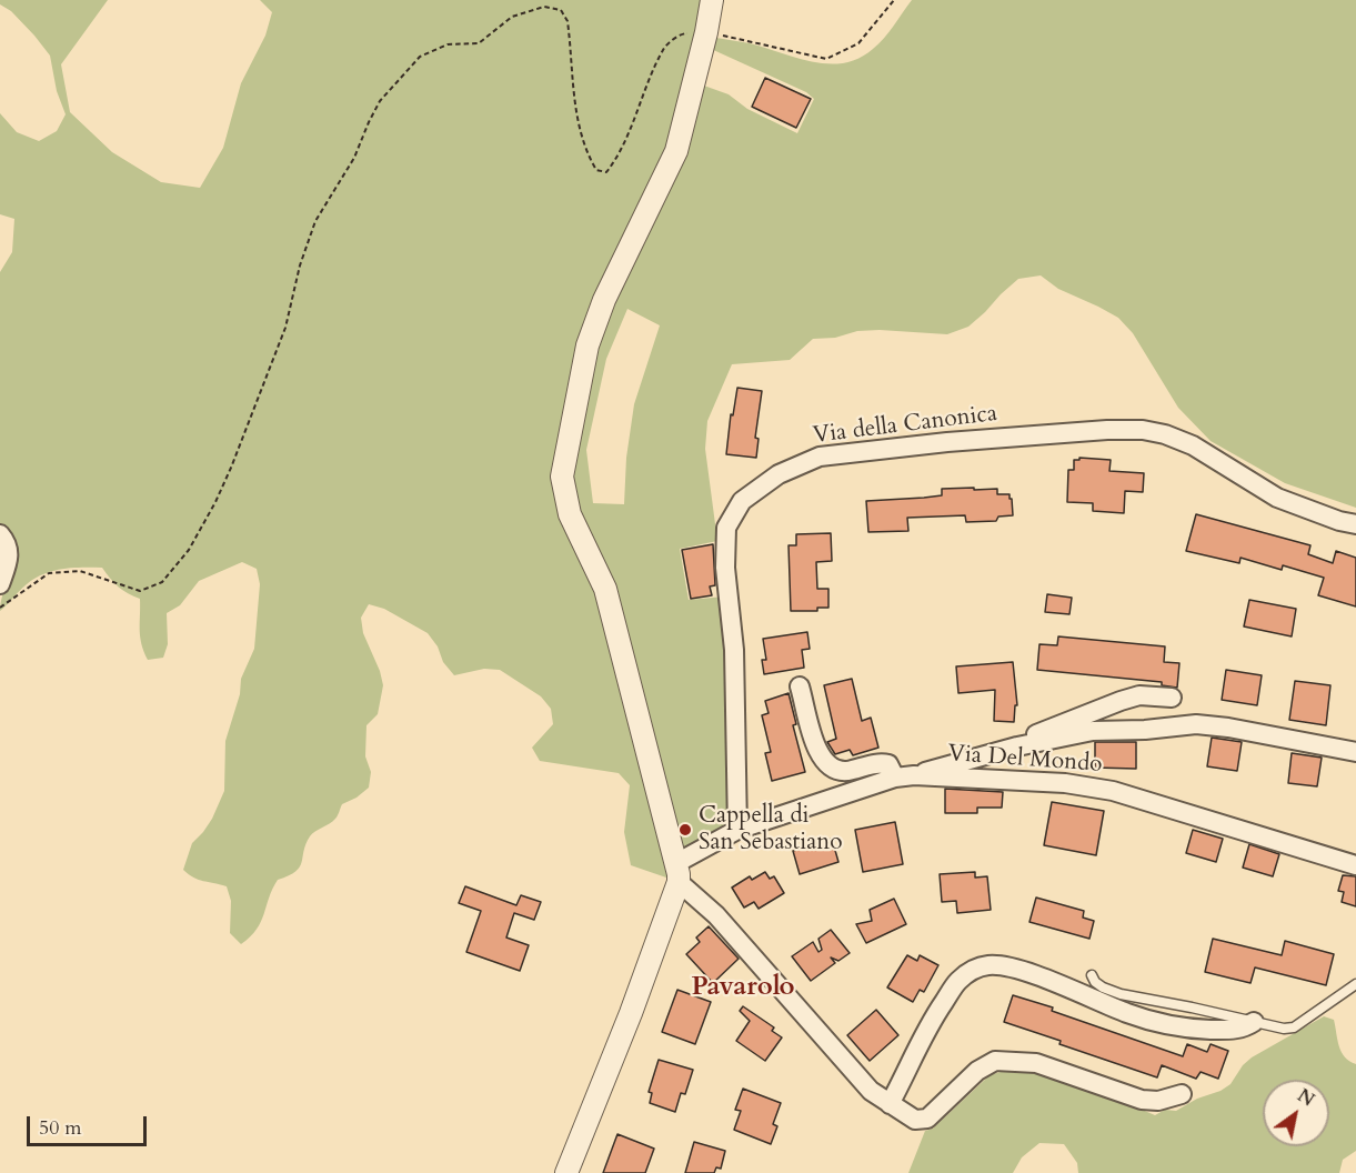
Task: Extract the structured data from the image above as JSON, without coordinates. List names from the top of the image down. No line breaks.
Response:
{"streets":{"street":["Via della Canonica","Via Del Mondo"]},"crossings":[["Via della Canonica","Via Del Mondo"]],"districts":["Pavarolo"],"places":["Cappella di San Sebastiano"],"scale_bar":"50 m","north":"top right"}
